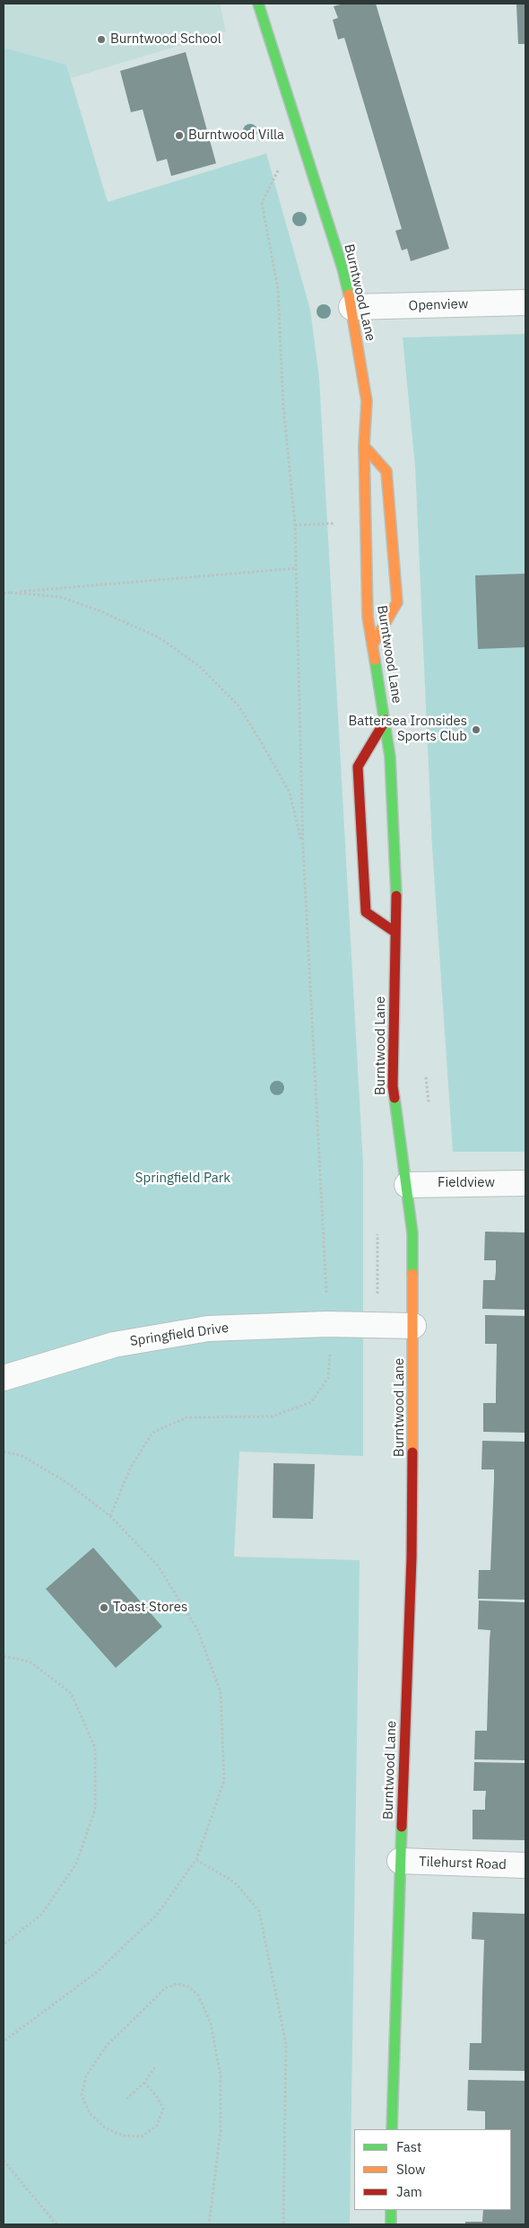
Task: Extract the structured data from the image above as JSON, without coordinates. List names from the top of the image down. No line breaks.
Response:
{"streets":{"main road":["Burntwood Lane"],"street":["Openview","Fieldview","Springfield Drive","Tilehurst Road"]},"crossings":[["Burntwood Lane","Openview"],["Burntwood Lane","Fieldview"],["Burntwood Lane","Springfield Drive"],["Burntwood Lane","Tilehurst Road"]],"parks":["Springfield Park"],"places":["Burntwood School","Burntwood Villa","Battersea Ironsides Sports Club","Toast Stores"],"legend":["Fast","Slow","Jam"]}
